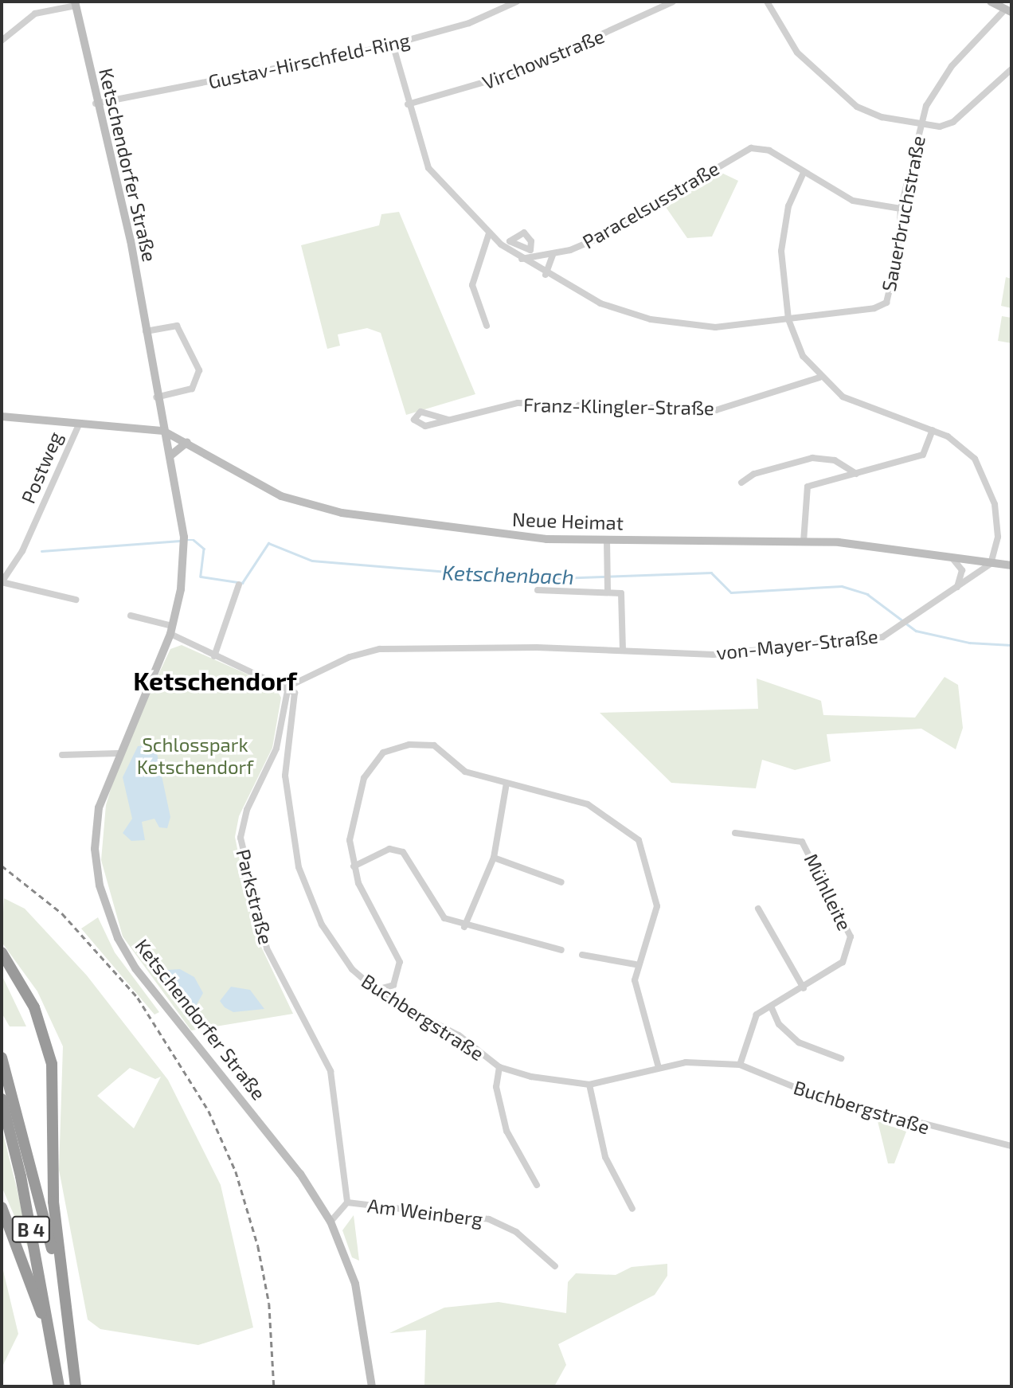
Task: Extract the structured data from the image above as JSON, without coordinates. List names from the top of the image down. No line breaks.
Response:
{"streets":{"highway":["B 4"],"street":["Virchowstraße","Gustav-Hirschfeld-Ring","Ketschendorfer Straße","Paracelsusstraße","Sauerbruchstraße","Franz-Klingler-Straße","Postweg","Neue Heimat","von-Mayer-Straße","Mühlleite","Parkstraße","Buchbergstraße","Am Weinberg"]},"crossings":[["Gustav-Hirschfeld-Ring","Ketschendorfer Straße"],["Ketschendorfer Straße","Postweg"],["Ketschendorfer Straße","Neue Heimat"],["Postweg","Neue Heimat"],["Neue Heimat","von-Mayer-Straße"],["von-Mayer-Straße","Parkstraße"],["von-Mayer-Straße","Buchbergstraße"],["Mühlleite","Buchbergstraße"],["Parkstraße","Buchbergstraße"],["Parkstraße","Am Weinberg"]],"districts":["Ketschendorf"],"water":["Ketschenbach"],"parks":["Schlosspark Ketschendorf"]}
